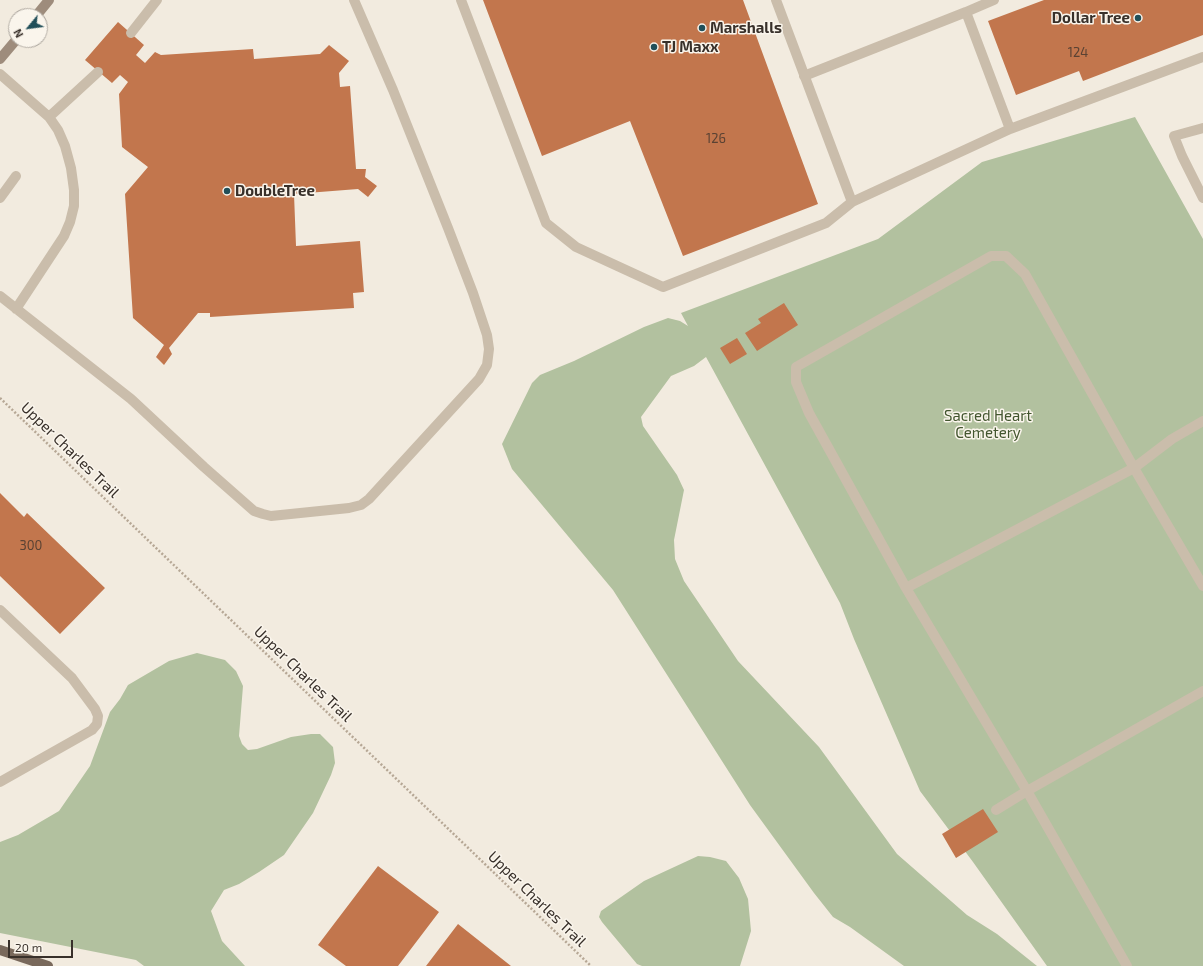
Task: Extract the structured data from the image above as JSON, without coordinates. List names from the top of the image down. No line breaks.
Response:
{"streets":{"path":["Upper Charles Trail"]},"parks":["Sacred Heart Cemetery"],"places":["Dollar Tree","Marshalls","TJ Maxx","DoubleTree"],"house_numbers":["124","126","300"],"scale_bar":"20 m","north":"bottom left"}
